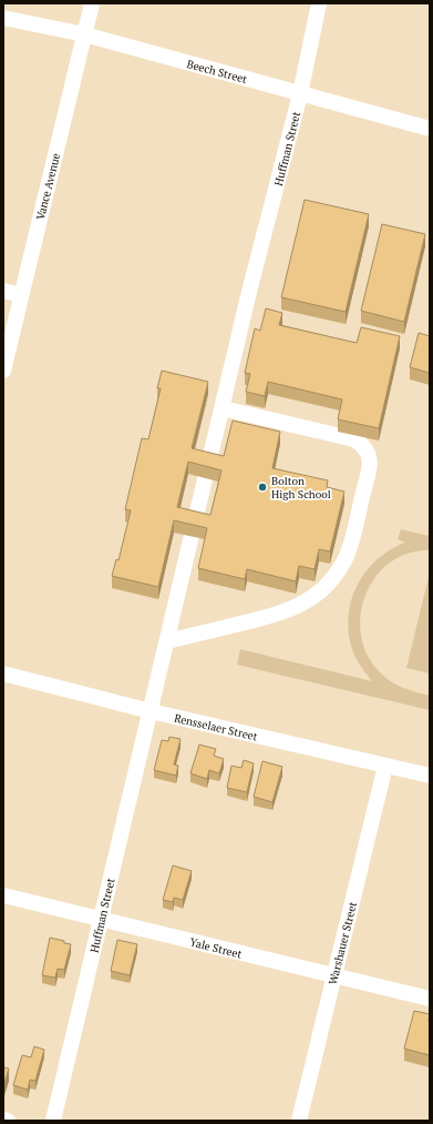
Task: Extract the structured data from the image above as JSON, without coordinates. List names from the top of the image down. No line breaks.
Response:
{"streets":{"street":["Beech Street","Huffman Street","Vance Avenue","Rensselaer Street","Warshauer Street","Yale Street"]},"crossings":[["Beech Street","Huffman Street"],["Beech Street","Vance Avenue"],["Huffman Street","Rensselaer Street"],["Huffman Street","Yale Street"],["Rensselaer Street","Warshauer Street"],["Warshauer Street","Yale Street"]],"places":["Bolton High School"]}
